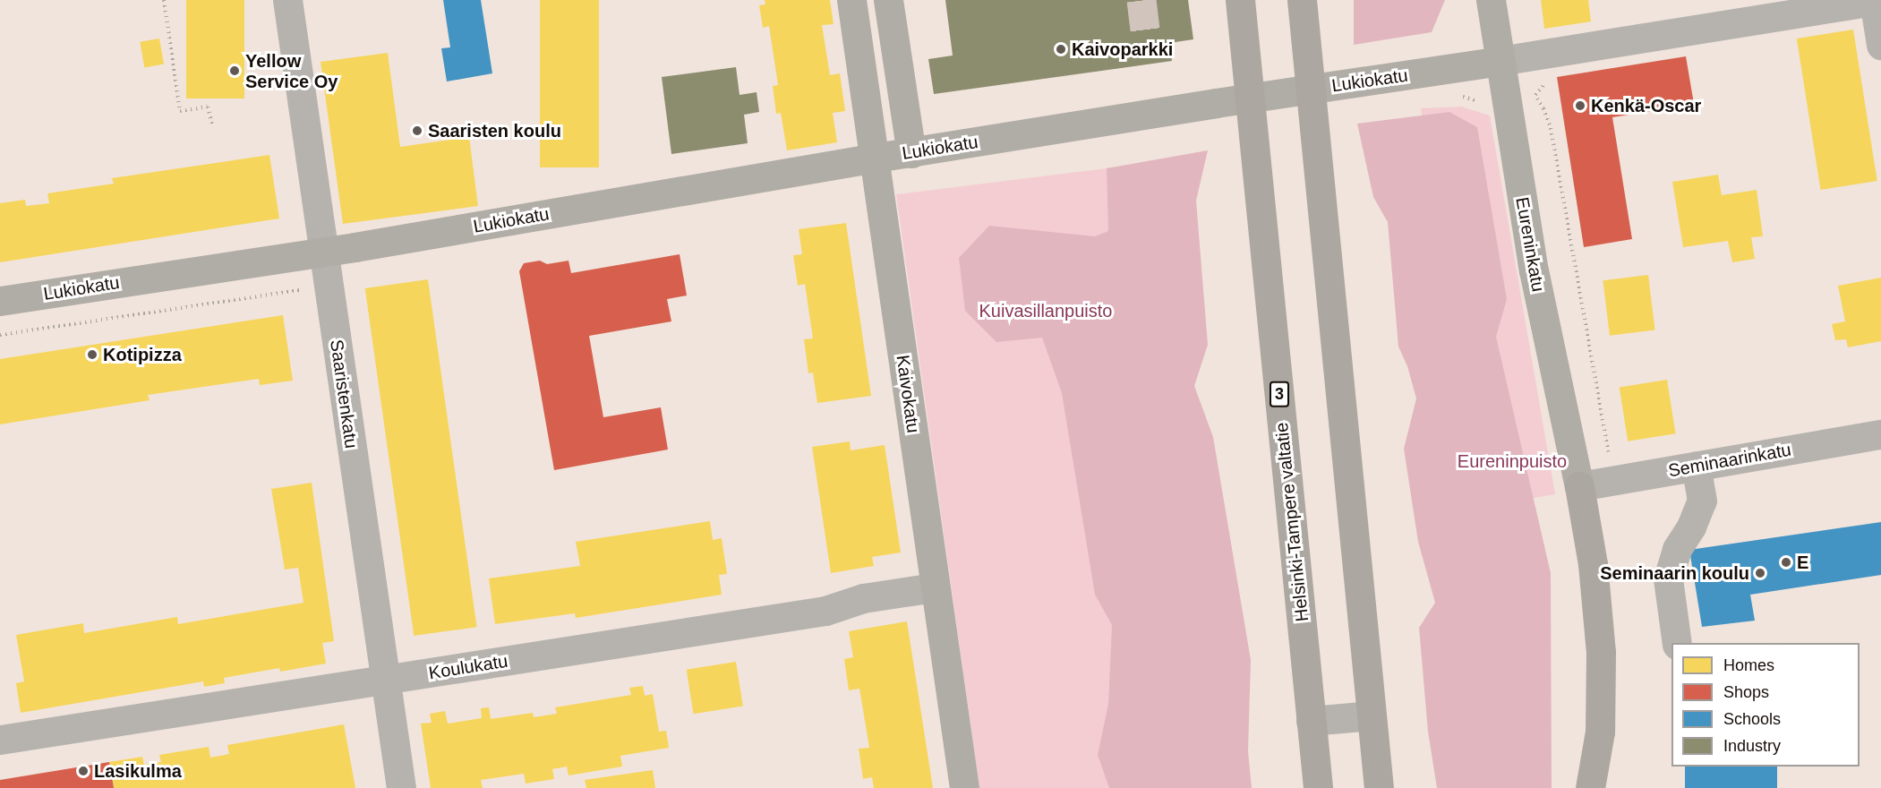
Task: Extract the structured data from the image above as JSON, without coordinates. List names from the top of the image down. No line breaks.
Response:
{"streets":{"highway":["3","Helsinki-Tampere valtatie"],"main road":["Lukiokatu","Eureninkatu","Kaivokatu"],"street":["Saaristenkatu","Seminaarinkatu","Koulukatu"]},"crossings":[["Lukiokatu","Eureninkatu"],["Lukiokatu","Saaristenkatu"],["Lukiokatu","Kaivokatu"],["Eureninkatu","Seminaarinkatu"],["Saaristenkatu","Koulukatu"],["Kaivokatu","Koulukatu"]],"parks":["Kuivasillanpuisto","Eureninpuisto"],"places":["Kaivoparkki","Yellow Service Oy","Kenkä-Oscar","Saaristen koulu","Kotipizza","E","Seminaarin koulu","Lasikulma"],"legend":["Homes","Shops","Schools","Industry"]}
